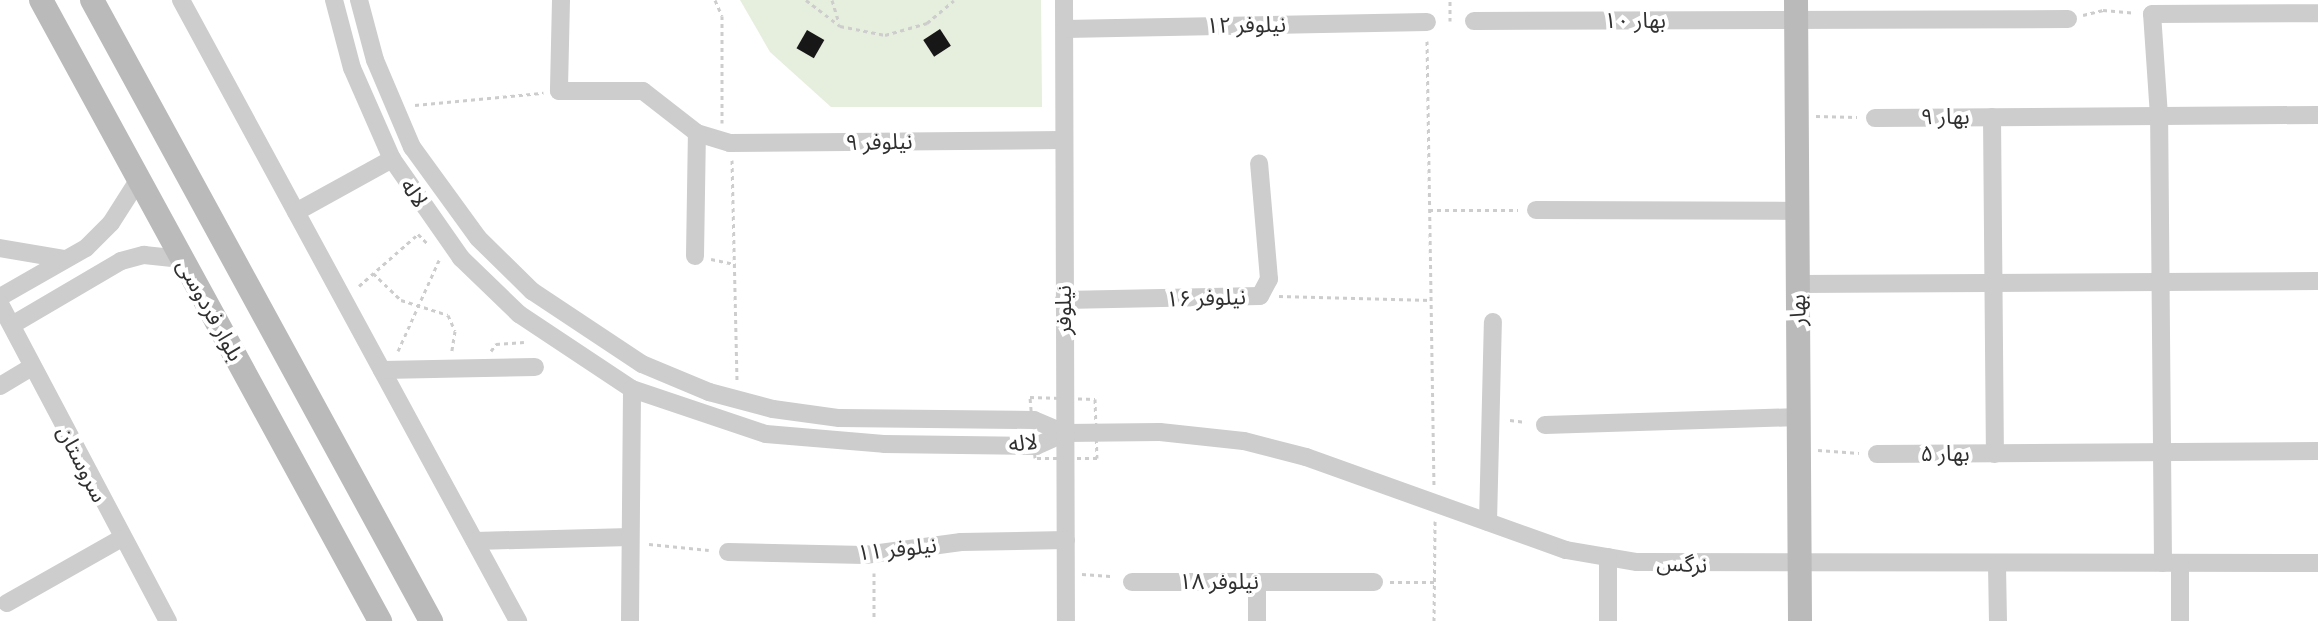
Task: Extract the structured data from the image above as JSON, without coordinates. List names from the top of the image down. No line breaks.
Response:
{"streets":{"main road":["بلوار فردوسی","بهار"],"street":["بهار ۱۰","نیلوفر ۱۲","بهار ۹","نیلوفر ۹","لاله","نیلوفر ۱۶","نیلوفر","بهار ۵","سروستان","نیلوفر ۱۱","نرگس","نیلوفر ۱۸"]},"crossings":[["بهار ۱۰","بهار"],["نیلوفر ۱۲","نیلوفر"],["نیلوفر ۹","نیلوفر"],["لاله","نیلوفر"],["لاله","نرگس"],["نیلوفر ۱۶","نیلوفر"],["نیلوفر","نیلوفر ۱۱"],["نیلوفر","نرگس"],["بهار","نرگس"]]}
